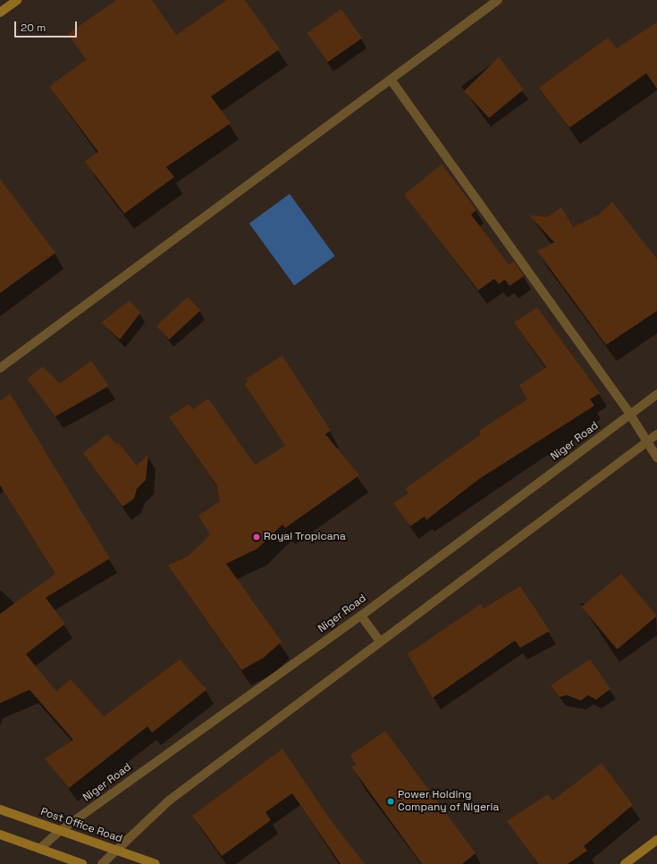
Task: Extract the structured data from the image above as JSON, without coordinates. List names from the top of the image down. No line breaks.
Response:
{"streets":{"street":["Niger Road","Post Office Road"]},"crossings":[["Niger Road","Post Office Road"]],"places":["Royal Tropicana","Power Holding Company of Nigeria"],"scale_bar":"20 m"}
